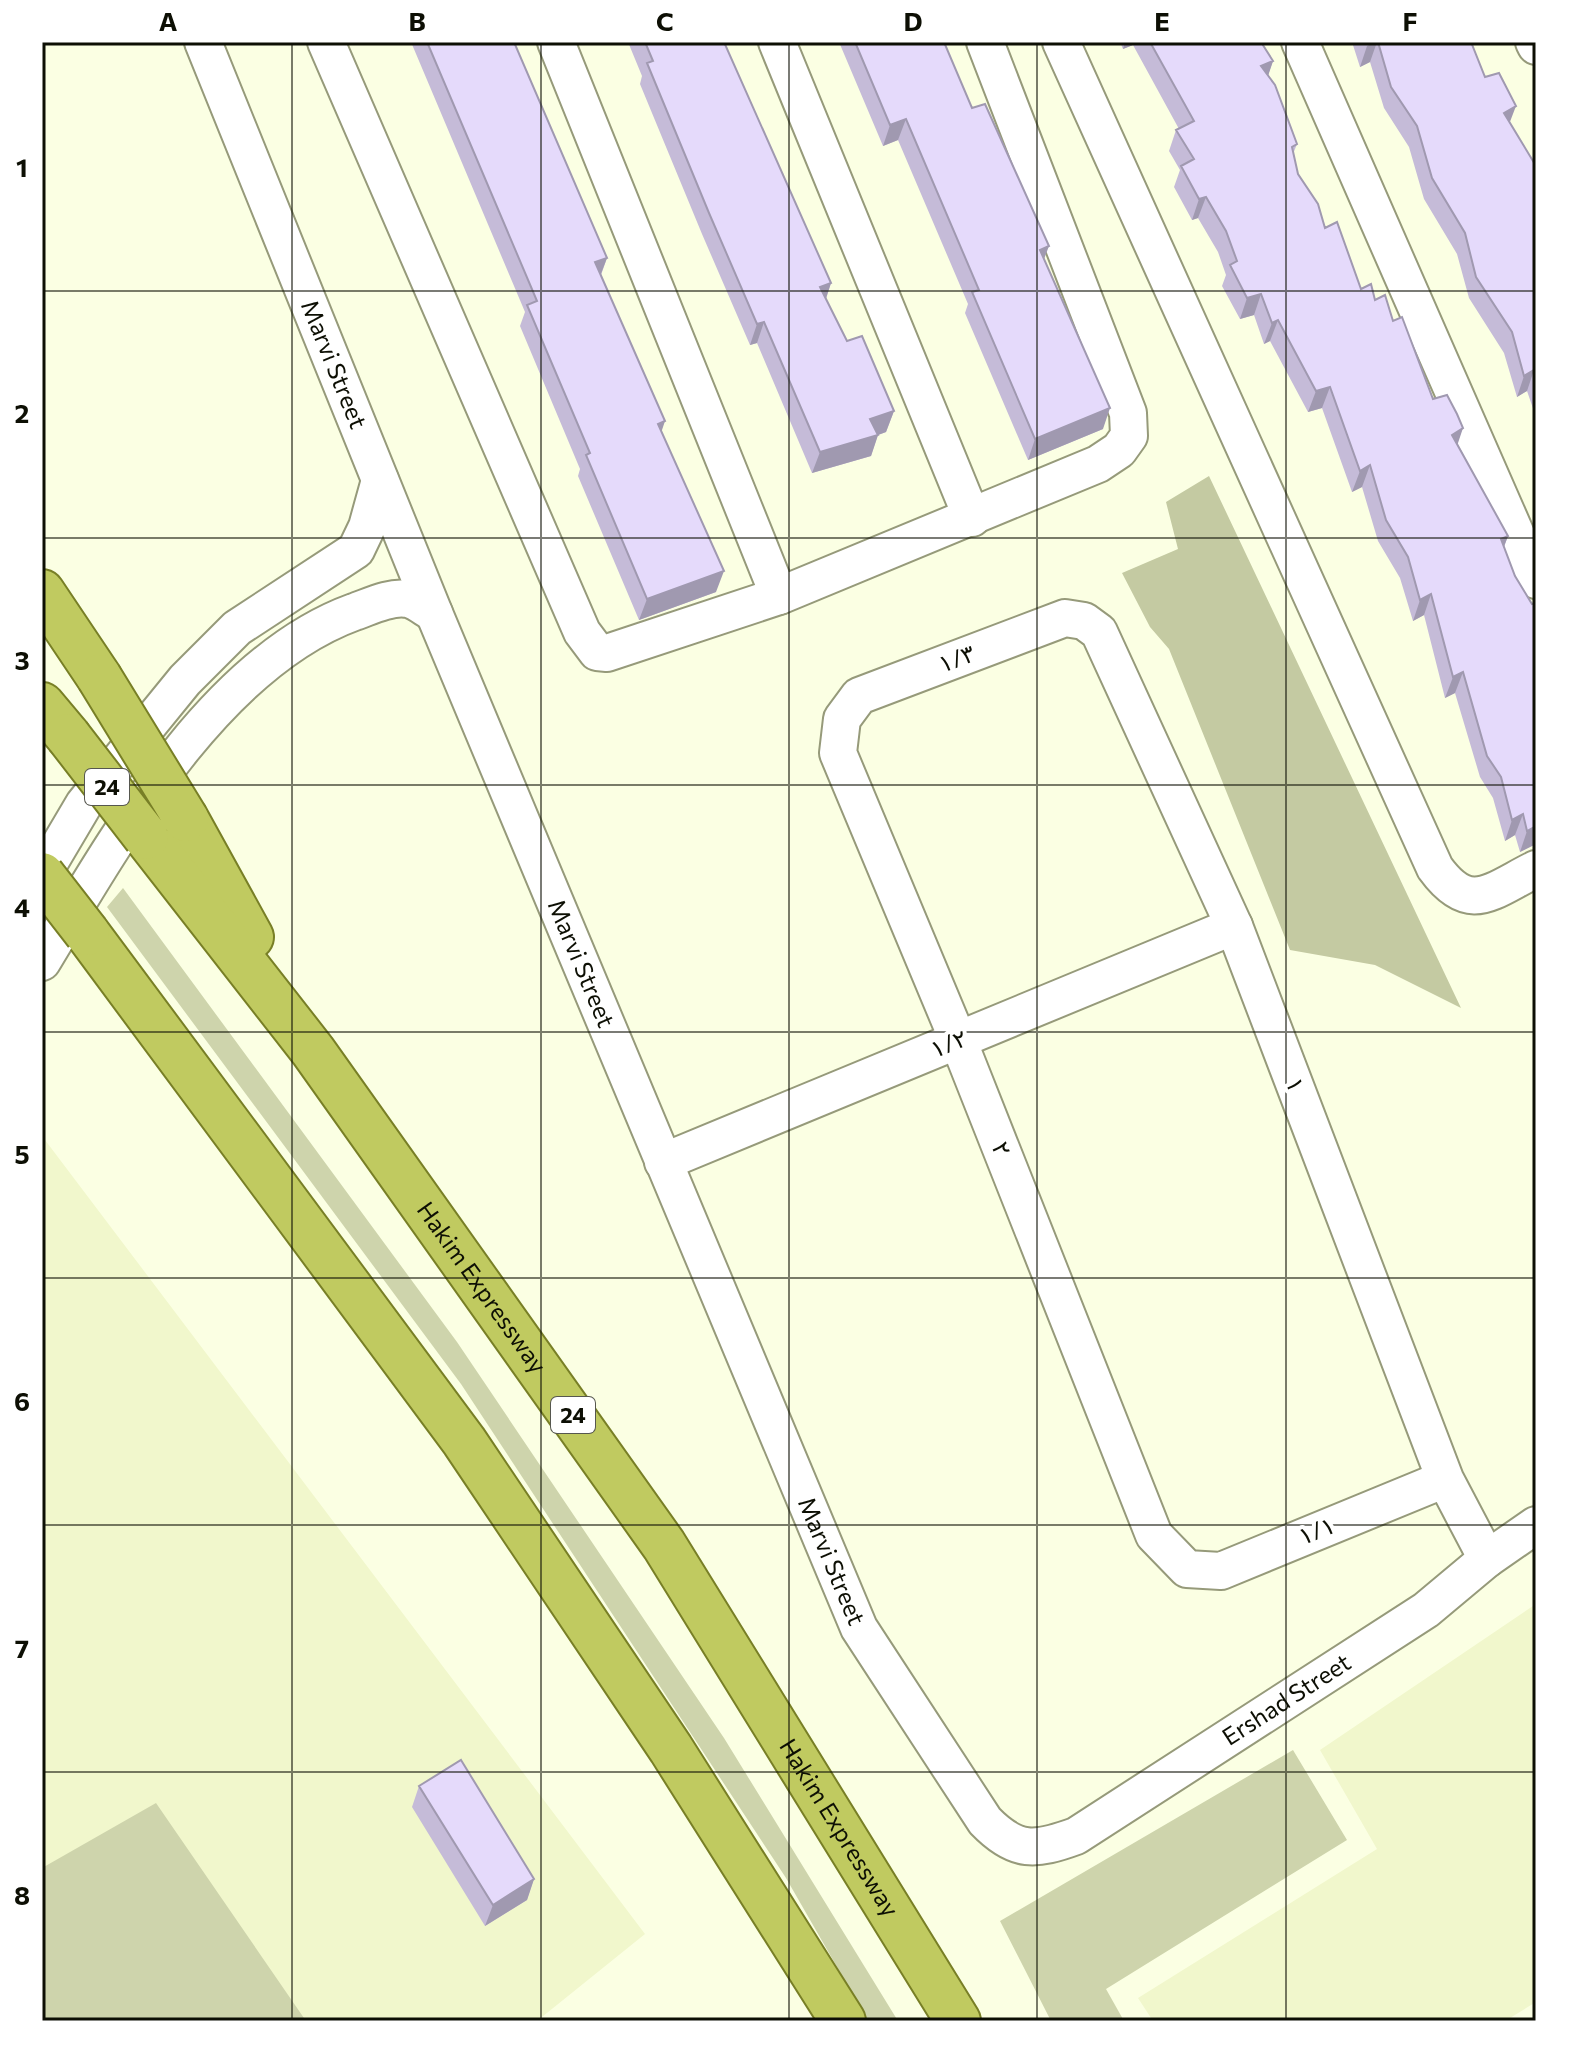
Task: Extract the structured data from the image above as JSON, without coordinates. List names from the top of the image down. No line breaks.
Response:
{"streets":{"highway":["24","Hakim Expressway"],"street":["Marvi Street","۱/۳","۱/۲","۱","۲","۱/۱","Ershad Street"]},"crossings":[["Marvi Street","۱/۲"],["Marvi Street","Ershad Street"],["۱/۳","۱"],["۱/۳","۲"],["۱/۲","۱"],["۱/۲","۲"],["۱","۱/۱"],["۱","Ershad Street"],["۲","۱/۱"]],"grid":{"columns":["A","B","C","D","E","F"],"rows":["1","2","3","4","5","6","7","8"]}}
